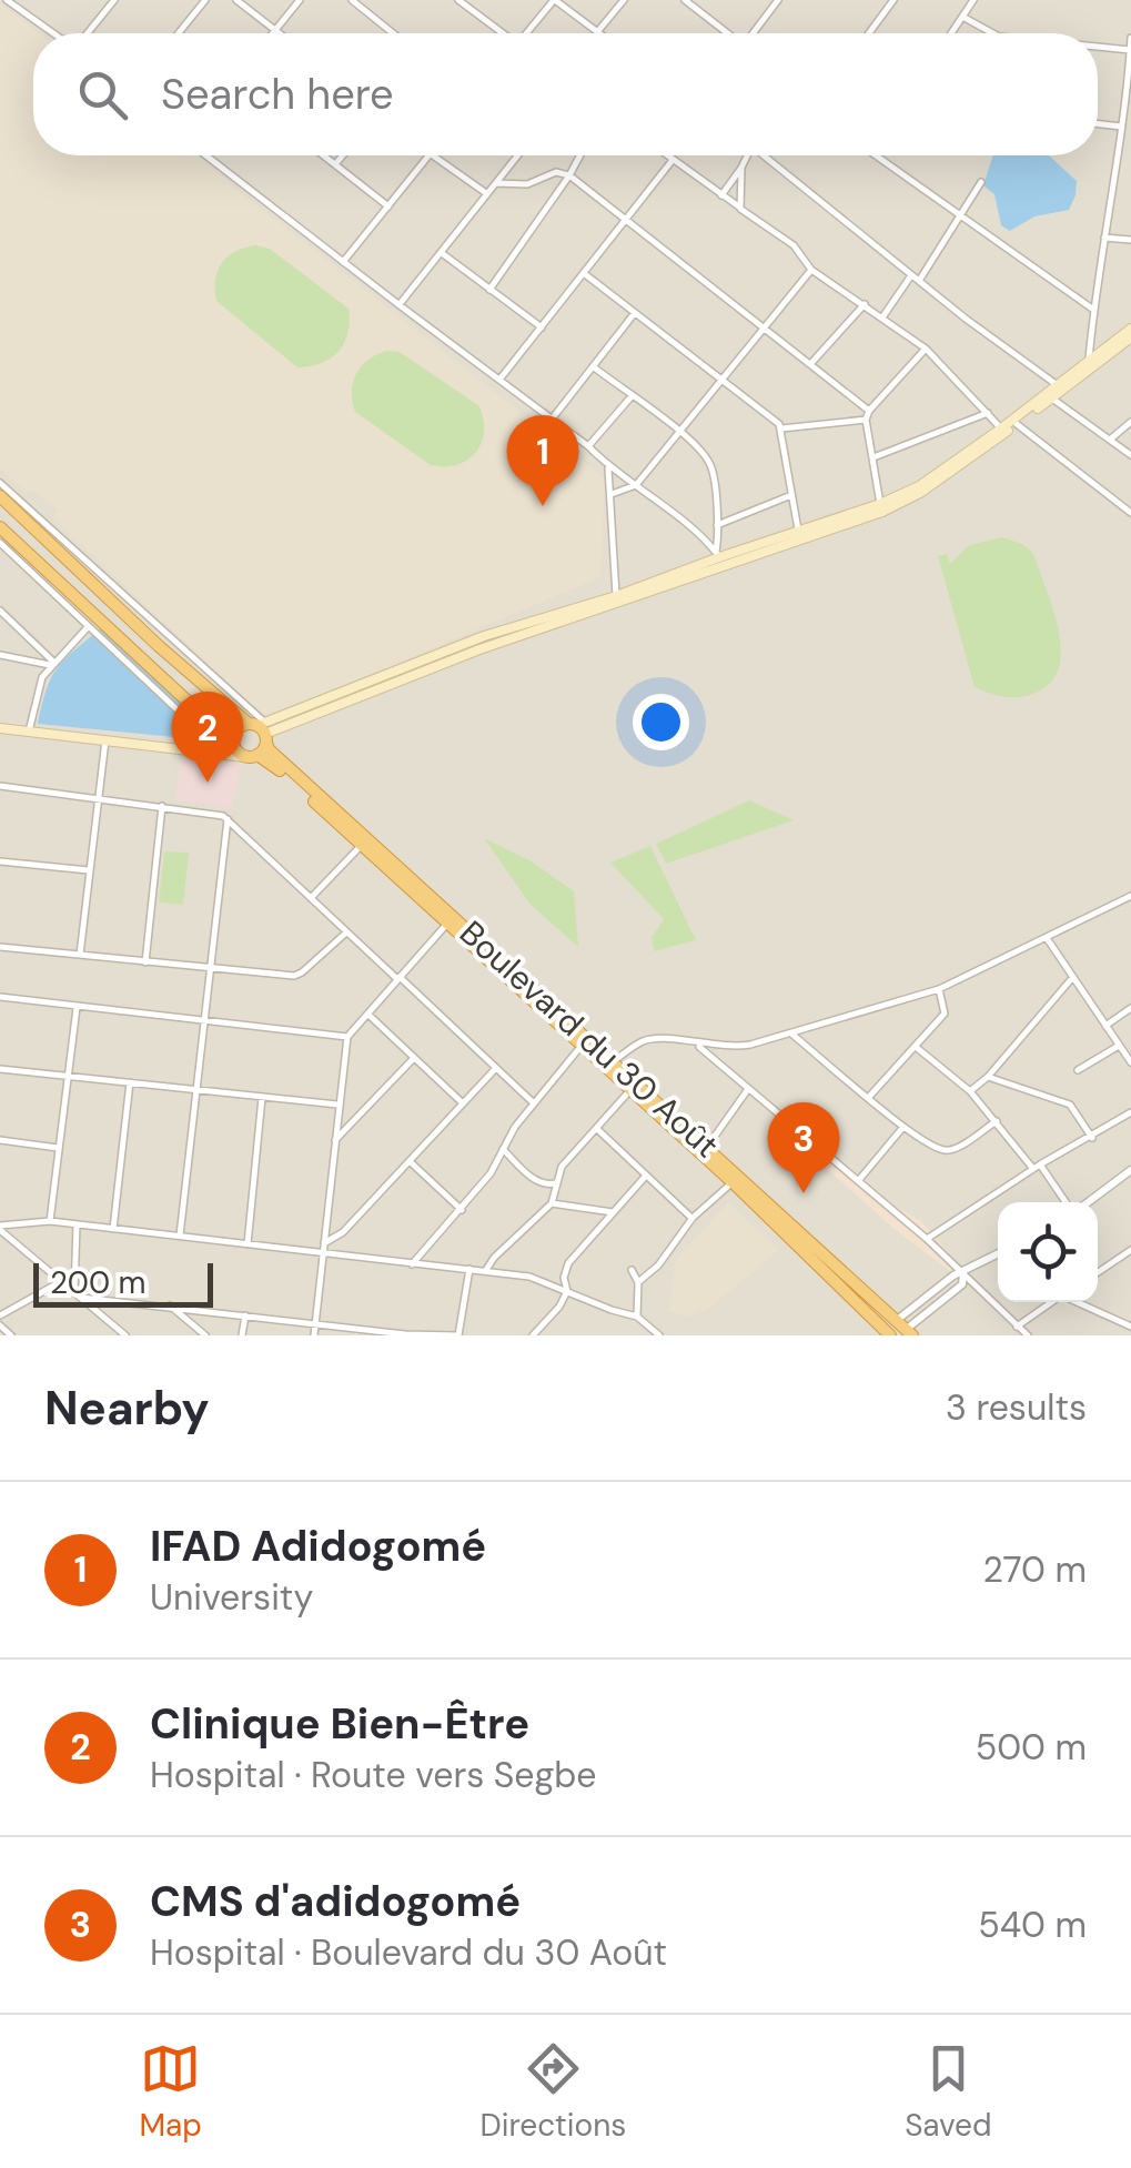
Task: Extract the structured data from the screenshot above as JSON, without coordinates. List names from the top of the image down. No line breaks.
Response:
{"streets":{"highway":["Boulevard du 30 Août"]},"scale_bar":"200 m","page":{"search":"Search here","pins":["1","2","3"],"scale":"200 m","heading":["Nearby","3 results"],"list":[{"mark":"1","name":"IFAD Adidogomé","note":"University","value":"270 m"},{"mark":"2","name":"Clinique Bien-Être","note":"Hospital · Route vers Segbe","value":"500 m"},{"mark":"3","name":"CMS d'adidogomé","note":"Hospital · Boulevard du 30 Août","value":"540 m"}],"nav":["Map","Directions","Saved"]}}
